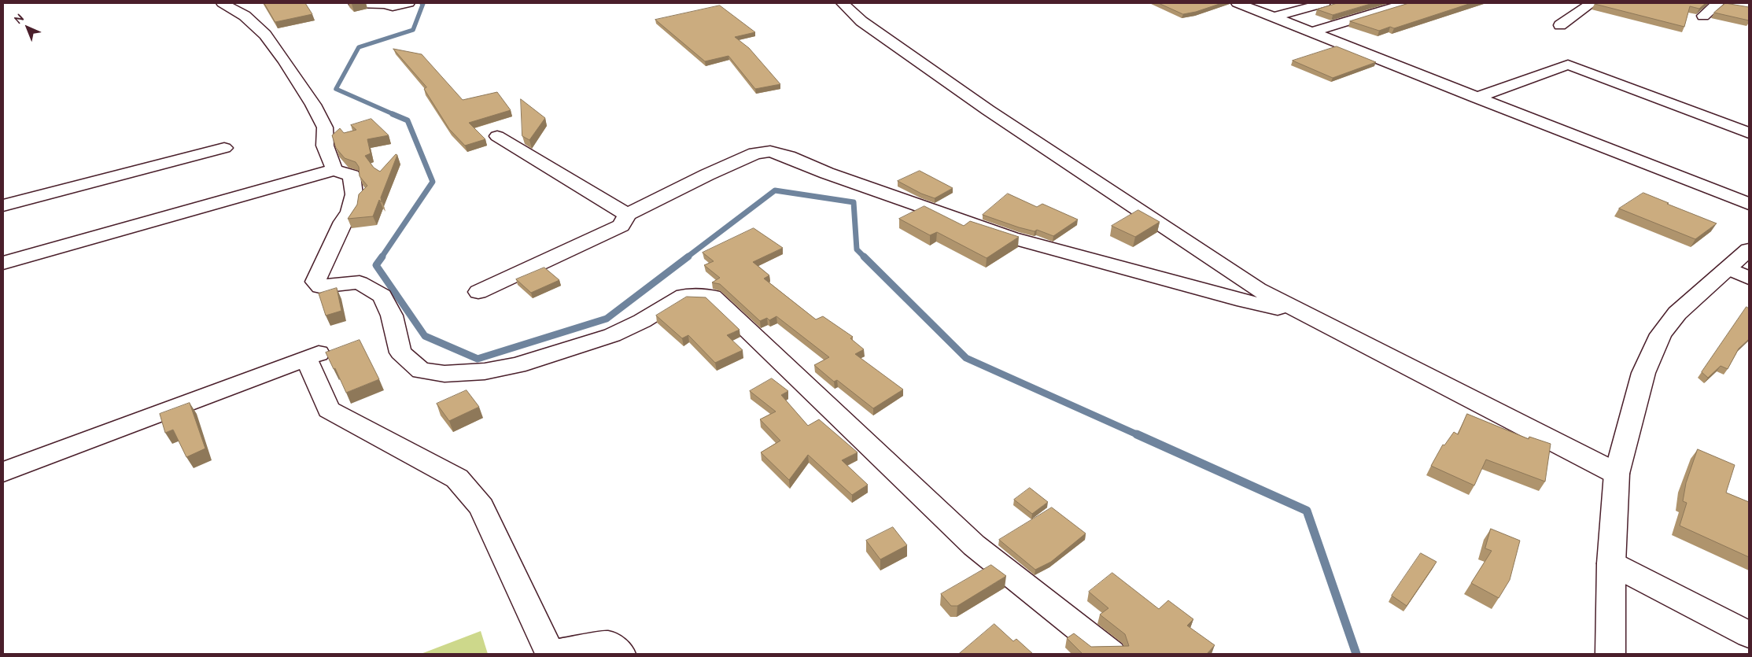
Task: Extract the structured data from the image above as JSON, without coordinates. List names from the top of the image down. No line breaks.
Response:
{"north":"top left"}
